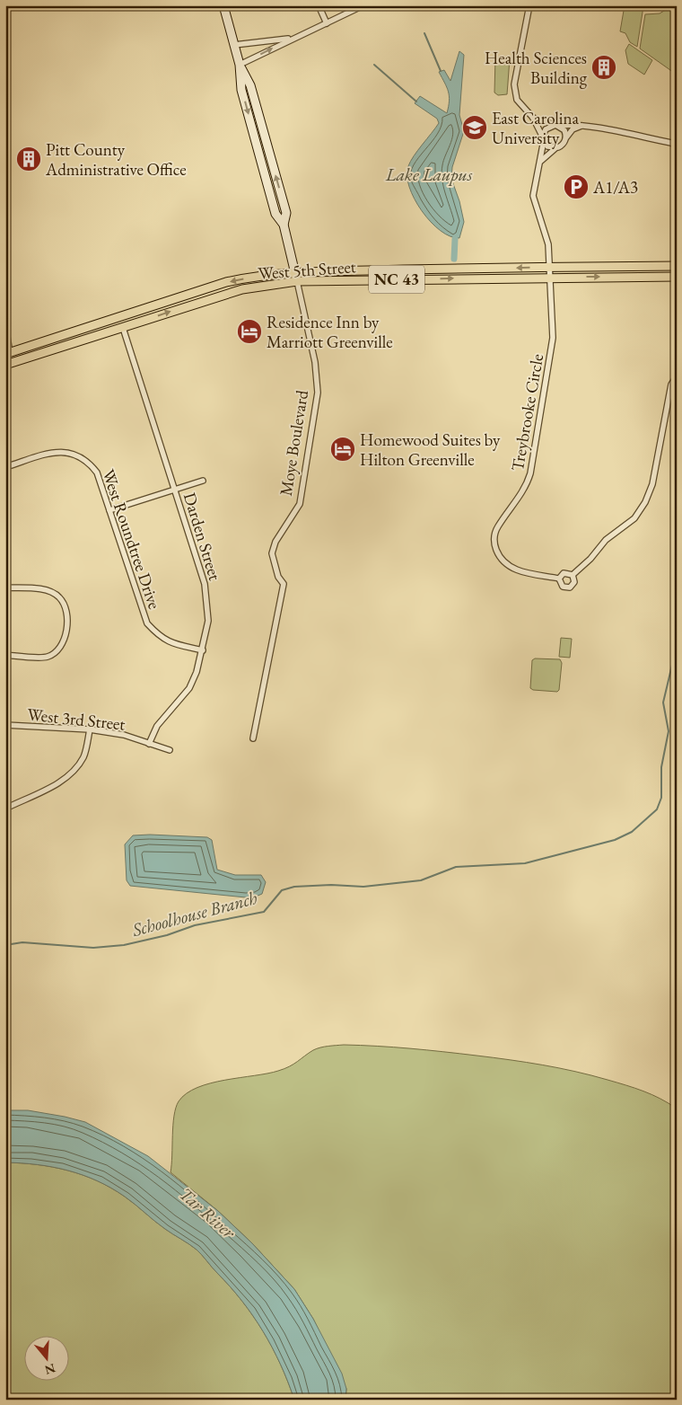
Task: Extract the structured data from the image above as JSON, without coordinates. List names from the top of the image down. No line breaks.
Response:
{"streets":{"main road":["West 5th Street","NC 43"],"street":["Treybrooke Circle","Moye Boulevard","Darden Street","West Roundtree Drive","West 3rd Street"]},"crossings":[["West 5th Street","Treybrooke Circle"],["West 5th Street","Moye Boulevard"],["West 5th Street","Darden Street"],["Darden Street","West Roundtree Drive"],["Darden Street","West 3rd Street"]],"water":["Lake Laupus","Schoolhouse Branch","Tar River"],"places":{"building":["Health Sciences Building","Pitt County Administrative Office"],"school or university":["East Carolina University"],"parking":["A1/A3"],"hotel":["Residence Inn by Marriott Greenville","Homewood Suites by Hilton Greenville"]},"north":"bottom"}
